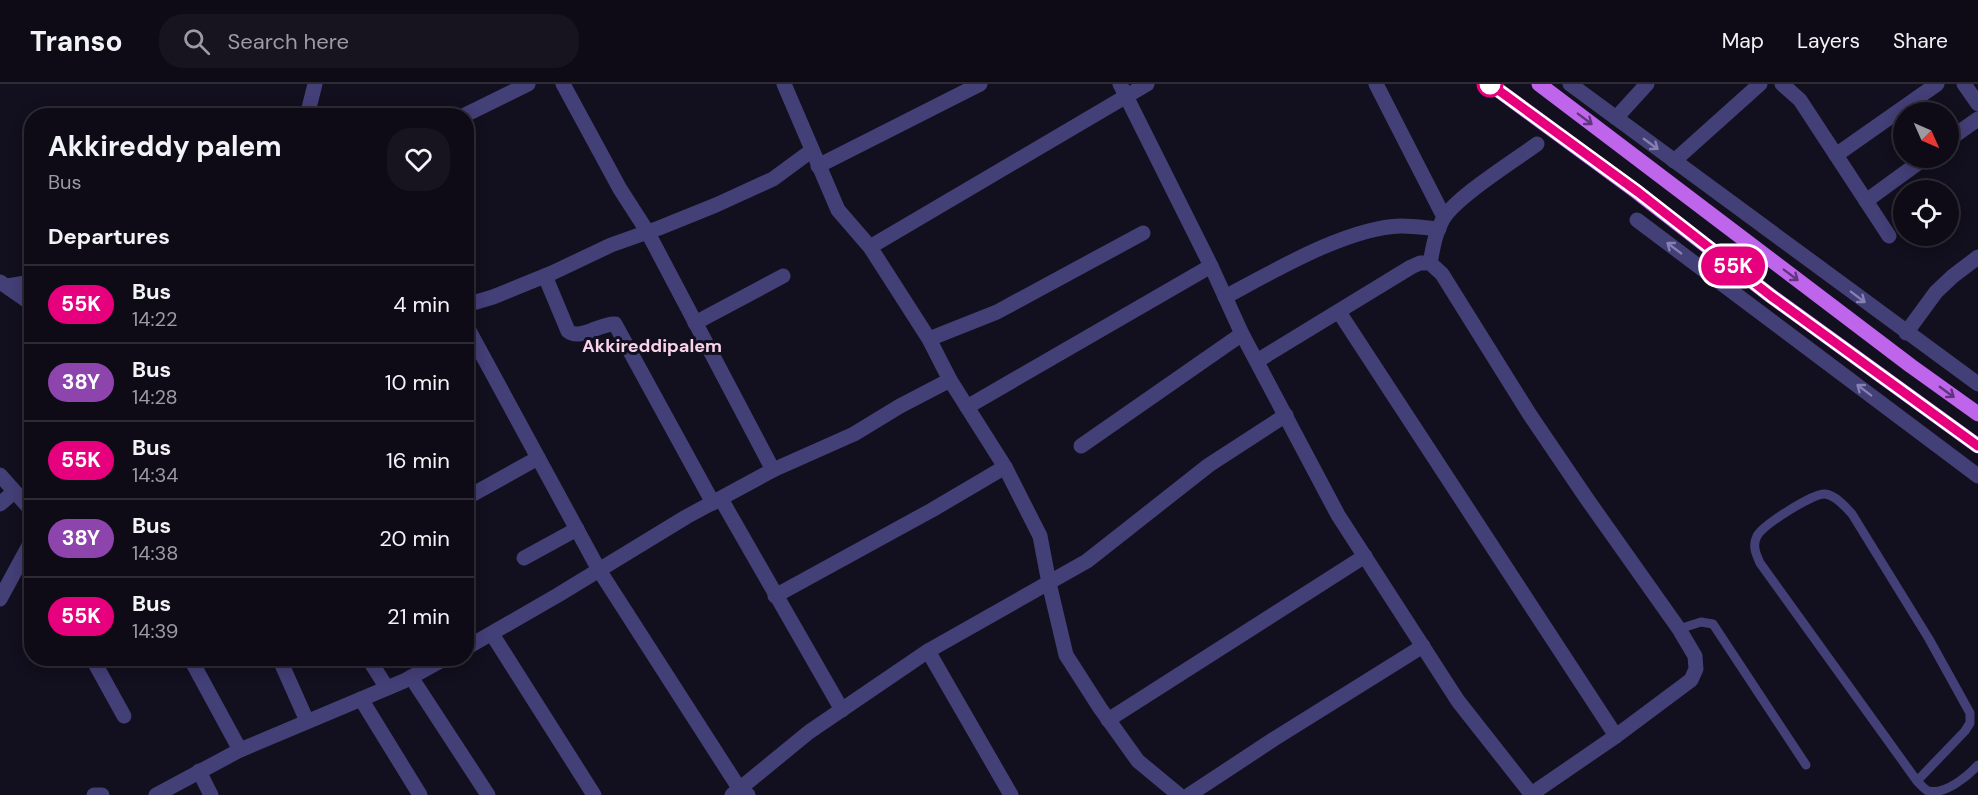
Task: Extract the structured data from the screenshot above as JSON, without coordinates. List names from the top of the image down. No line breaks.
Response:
{"districts":["Akkireddipalem"],"lines":["bus line 55K"],"north":"bottom right","page":{"header":"Transo","search":"Search here","nav":["Map","Layers","Share"],"on_map":"55K","heading":[["Akkireddy palem","Bus"],"Departures"],"list":[{"mark":"55K","name":"Bus","note":"14:22","value":"4 min"},{"mark":"38Y","name":"Bus","note":"14:28","value":"10 min"},{"mark":"55K","name":"Bus","note":"14:34","value":"16 min"},{"mark":"38Y","name":"Bus","note":"14:38","value":"20 min"},{"mark":"55K","name":"Bus","note":"14:39","value":"21 min"}]}}
